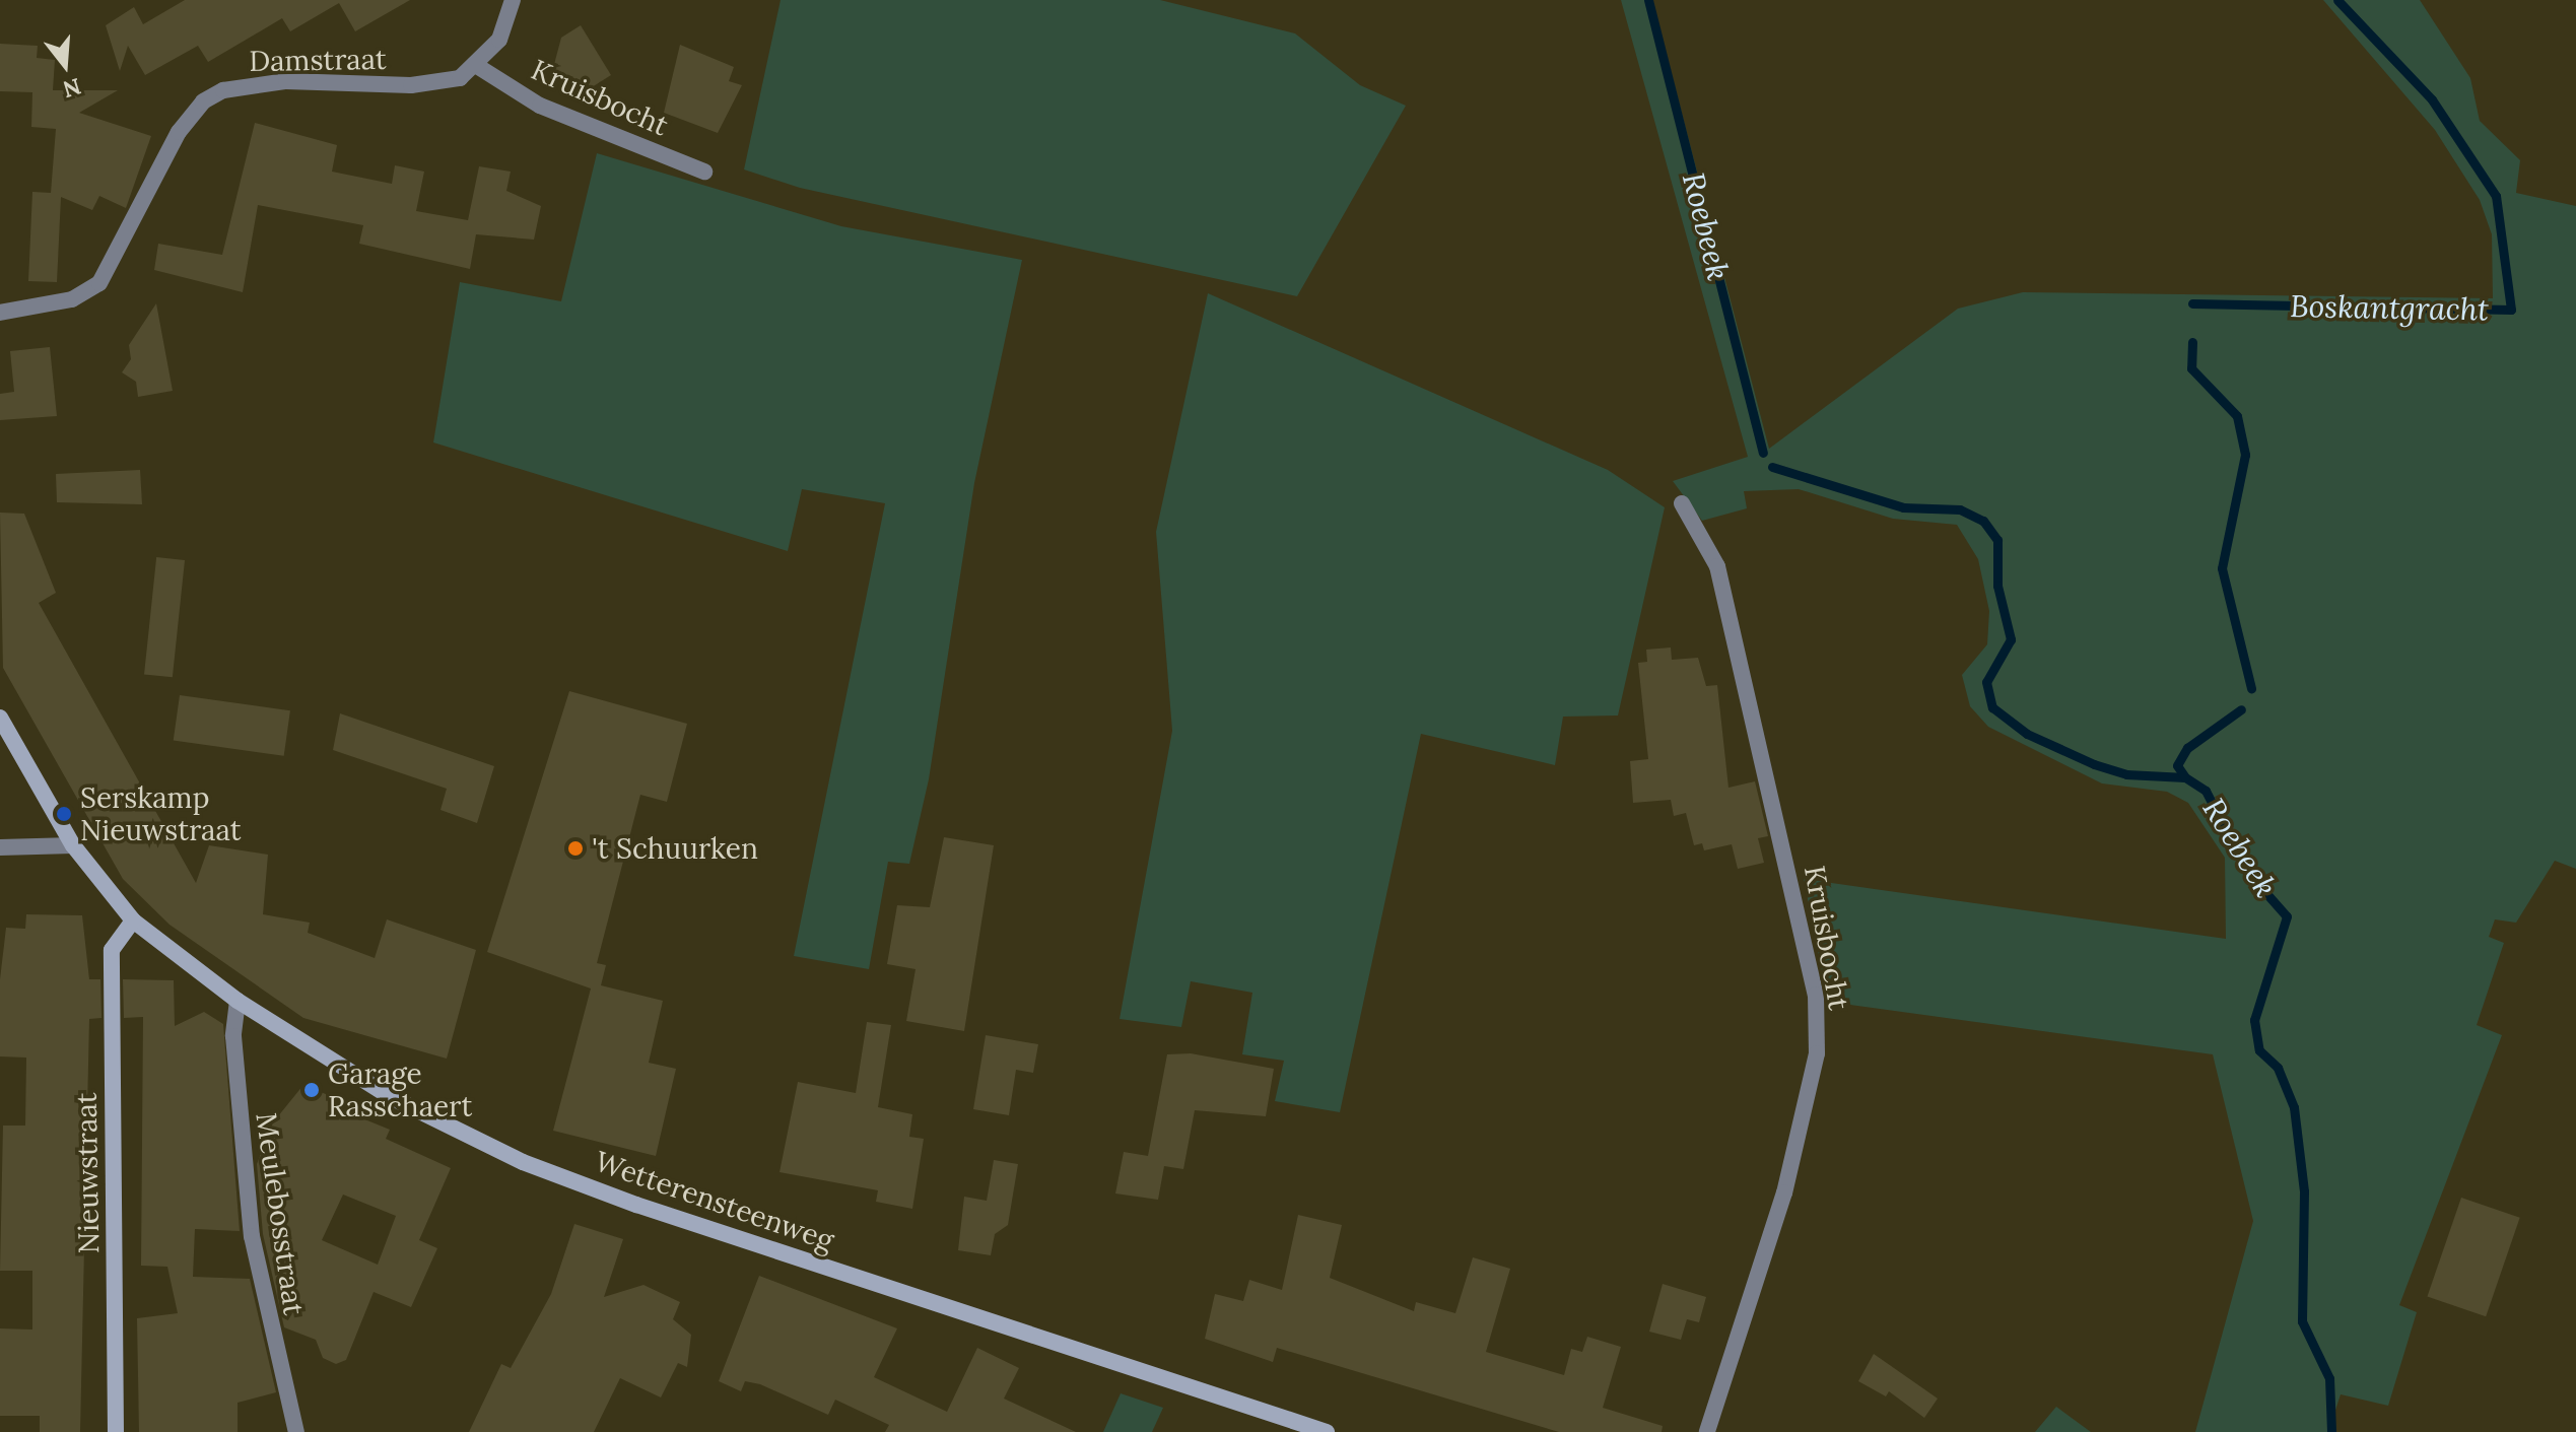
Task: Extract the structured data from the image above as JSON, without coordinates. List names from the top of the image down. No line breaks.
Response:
{"streets":{"street":["Damstraat","Kruisbocht","Nieuwstraat","Wetterensteenweg","Meulebosstraat"]},"crossings":[["Damstraat","Kruisbocht"],["Nieuwstraat","Wetterensteenweg"],["Wetterensteenweg","Meulebosstraat"]],"water":["Roebeek","Boskantgracht"],"places":["Serskamp Nieuwstraat","'t Schuurken","Garage Rasschaert"],"north":"bottom"}
